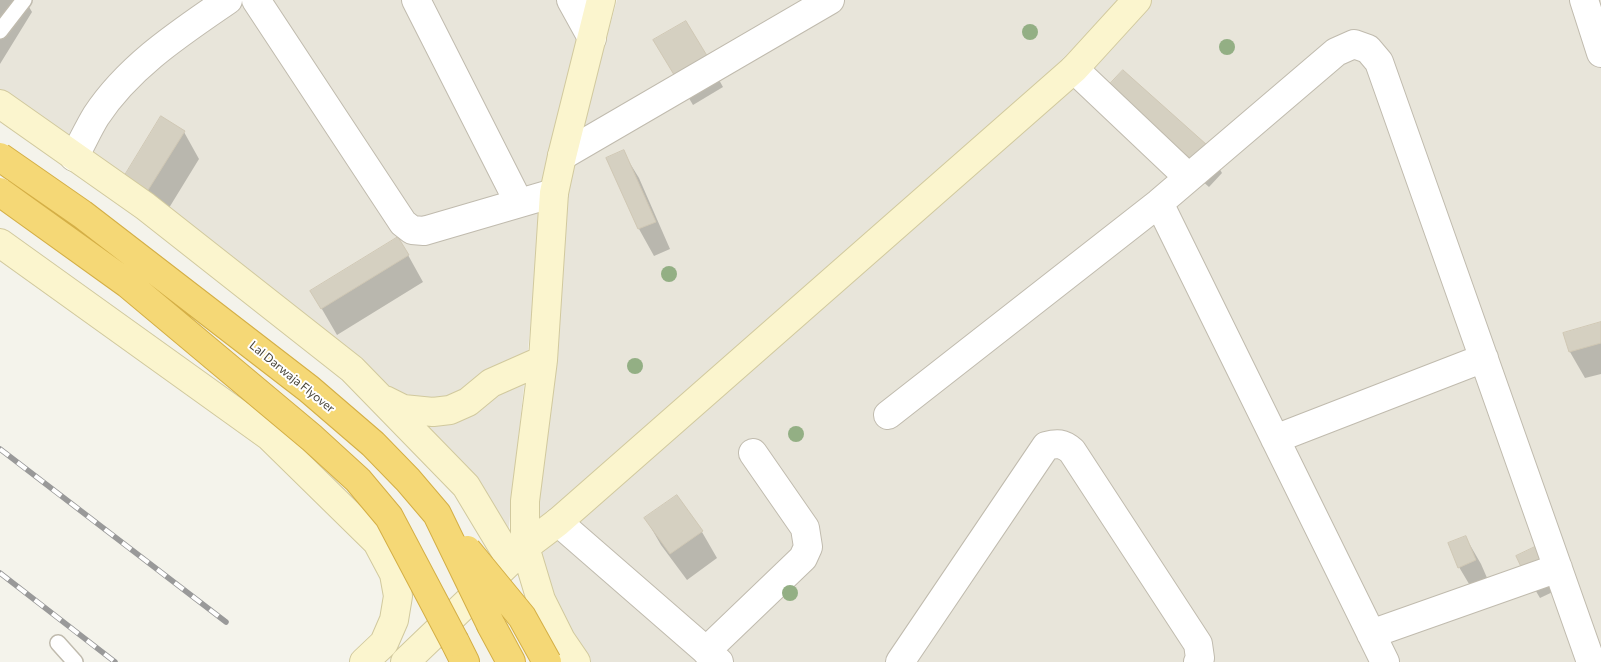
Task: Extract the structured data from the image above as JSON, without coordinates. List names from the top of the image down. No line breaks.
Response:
{"streets":{"highway":["Lal Darwaja Flyover"]}}
